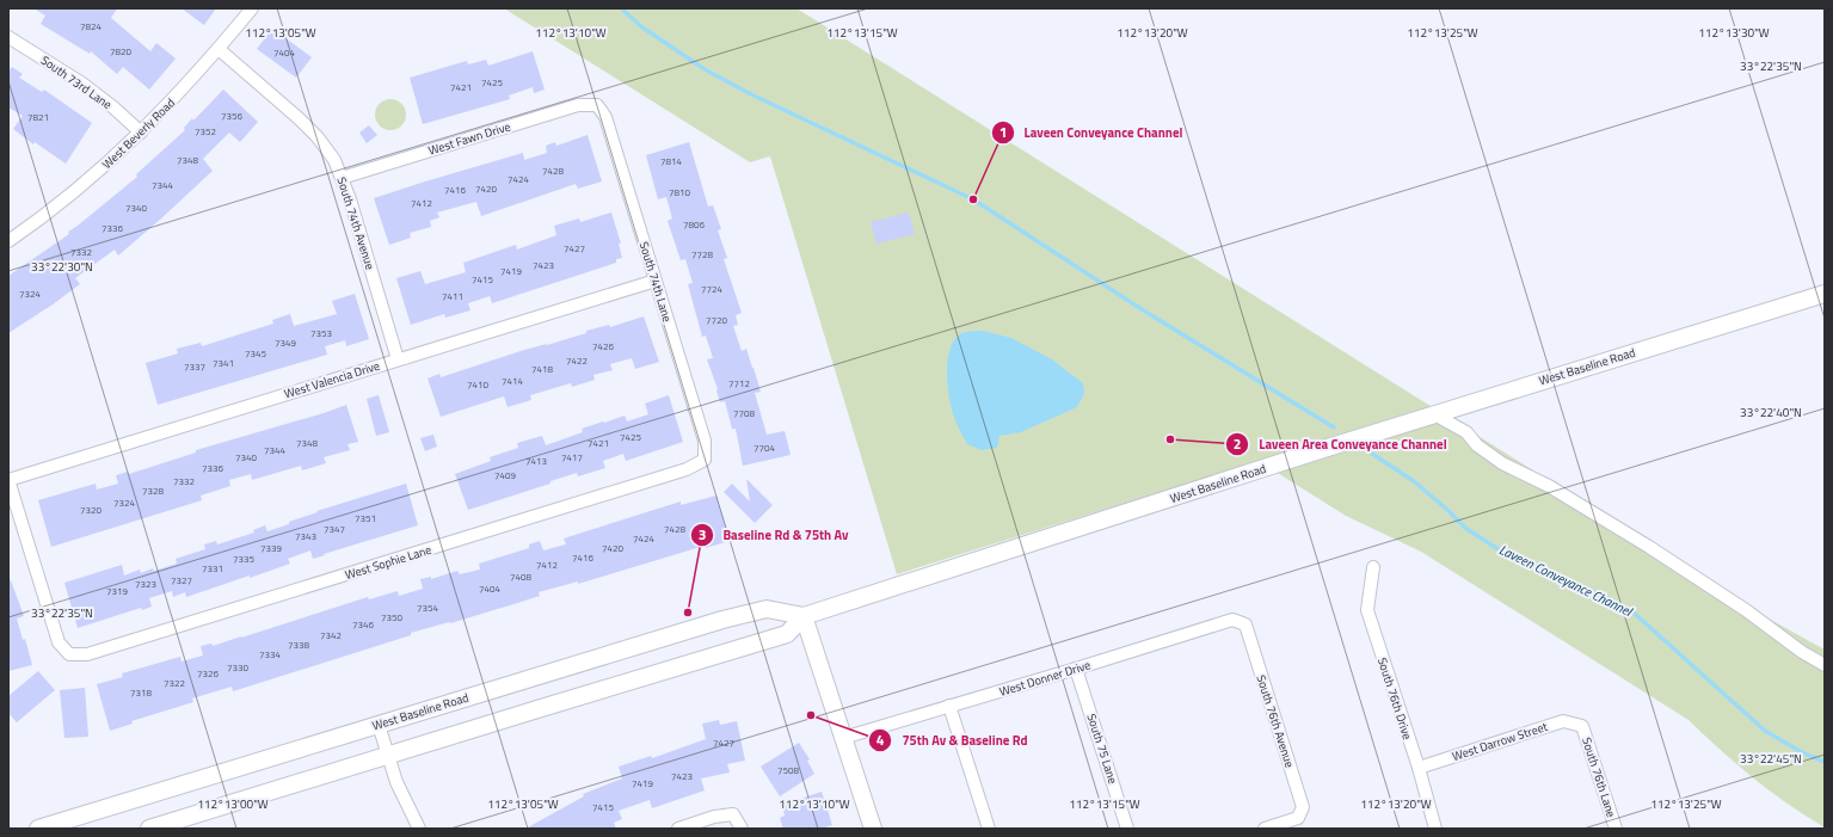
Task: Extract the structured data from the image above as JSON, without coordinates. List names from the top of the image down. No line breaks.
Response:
{"streets":{"main road":["West Baseline Road"],"street":["South 73rd Lane","West Beverly Road","West Fawn Drive","South 74th Avenue","South 74th Lane","West Valencia Drive","West Sophie Lane","West Donner Drive","South 76th Drive","South 76th Avenue","West Darrow Street","South 75 Lane","South 76th Lane"]},"crossings":[["South 73rd Lane","West Beverly Road"],["West Beverly Road","South 74th Avenue"],["West Fawn Drive","South 74th Avenue"],["West Fawn Drive","South 74th Lane"],["South 74th Avenue","West Valencia Drive"],["South 74th Lane","West Valencia Drive"],["South 74th Lane","West Sophie Lane"],["West Valencia Drive","West Sophie Lane"],["West Donner Drive","South 76th Avenue"],["West Donner Drive","South 75 Lane"],["South 76th Drive","West Darrow Street"],["West Darrow Street","South 76th Lane"]],"water":["Laveen Conveyance Channel"],"places":["Laveen Conveyance Channel","Laveen Area Conveyance Channel","Baseline Rd & 75th Av","75th Av & Baseline Rd"],"house_numbers":["7824","7820","7404","7425","7421","7356","7821","7352","7348","7814","7428","7424","7344","7420","7416","7810","7412","7340","7806","7336","7427","7332","7728","7423","7419","7415","7724","7324","7411","7720","7353","7349","7426","7345","7422","7341","7337","7418","7414","7712","7410","7708","7425","7348","7421","7704","7344","7340","7417","7413","7336","7409","7332","7328","7324","7320","7351","7347","7428","7343","7424","7339","7420","7416","7335","7412","7331","7408","7327","7323","7404","7319","7354","7350","7346","7342","7338","7334","7330","7326","7322","7318","7427","7508","7423","7419","7415"],"coordinates":["112°13'05\"W","112°13'10\"W","112°13'15\"W","112°13'20\"W","112°13'25\"W","112°13'30\"W","33°22'35\"N","33°22'30\"N","33°22'40\"N","33°22'45\"N","112°13'00\"W"]}
